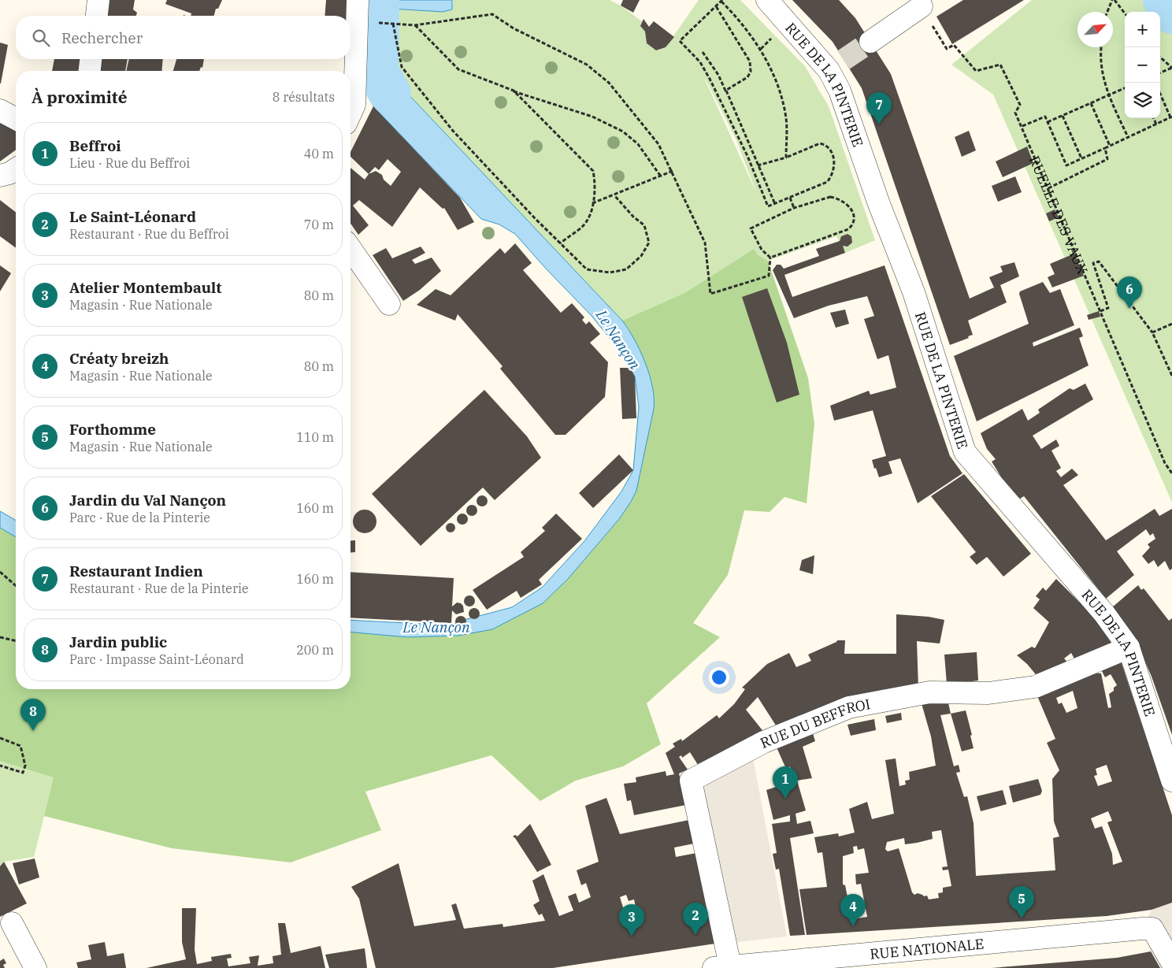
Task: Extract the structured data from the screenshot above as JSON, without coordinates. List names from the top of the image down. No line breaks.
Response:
{"streets":{"street":["RUE DE LA PINTERIE","RUE DU BEFFROI","RUE NATIONALE"],"path":["RUELLE DES VAUX"]},"crossings":[["RUE DE LA PINTERIE","RUE DU BEFFROI"],["RUE DU BEFFROI","RUE NATIONALE"]],"water":["Le Nançon"],"north":"top right","page":{"map_buttons":["+","−"],"search":"Rechercher","heading":["À proximité","8 résultats"],"pins":["7","6","8","1","5","4","2","3"],"list":[{"mark":"1","name":"Beffroi","note":"Lieu · Rue du Beffroi","value":"40 m"},{"mark":"2","name":"Le Saint-Léonard","note":"Restaurant · Rue du Beffroi","value":"70 m"},{"mark":"3","name":"Atelier Montembault","note":"Magasin · Rue Nationale","value":"80 m"},{"mark":"4","name":"Créaty breizh","note":"Magasin · Rue Nationale","value":"80 m"},{"mark":"5","name":"Forthomme","note":"Magasin · Rue Nationale","value":"110 m"},{"mark":"6","name":"Jardin du Val Nançon","note":"Parc · Rue de la Pinterie","value":"160 m"},{"mark":"7","name":"Restaurant Indien","note":"Restaurant · Rue de la Pinterie","value":"160 m"},{"mark":"8","name":"Jardin public","note":"Parc · Impasse Saint-Léonard","value":"200 m"}]}}
